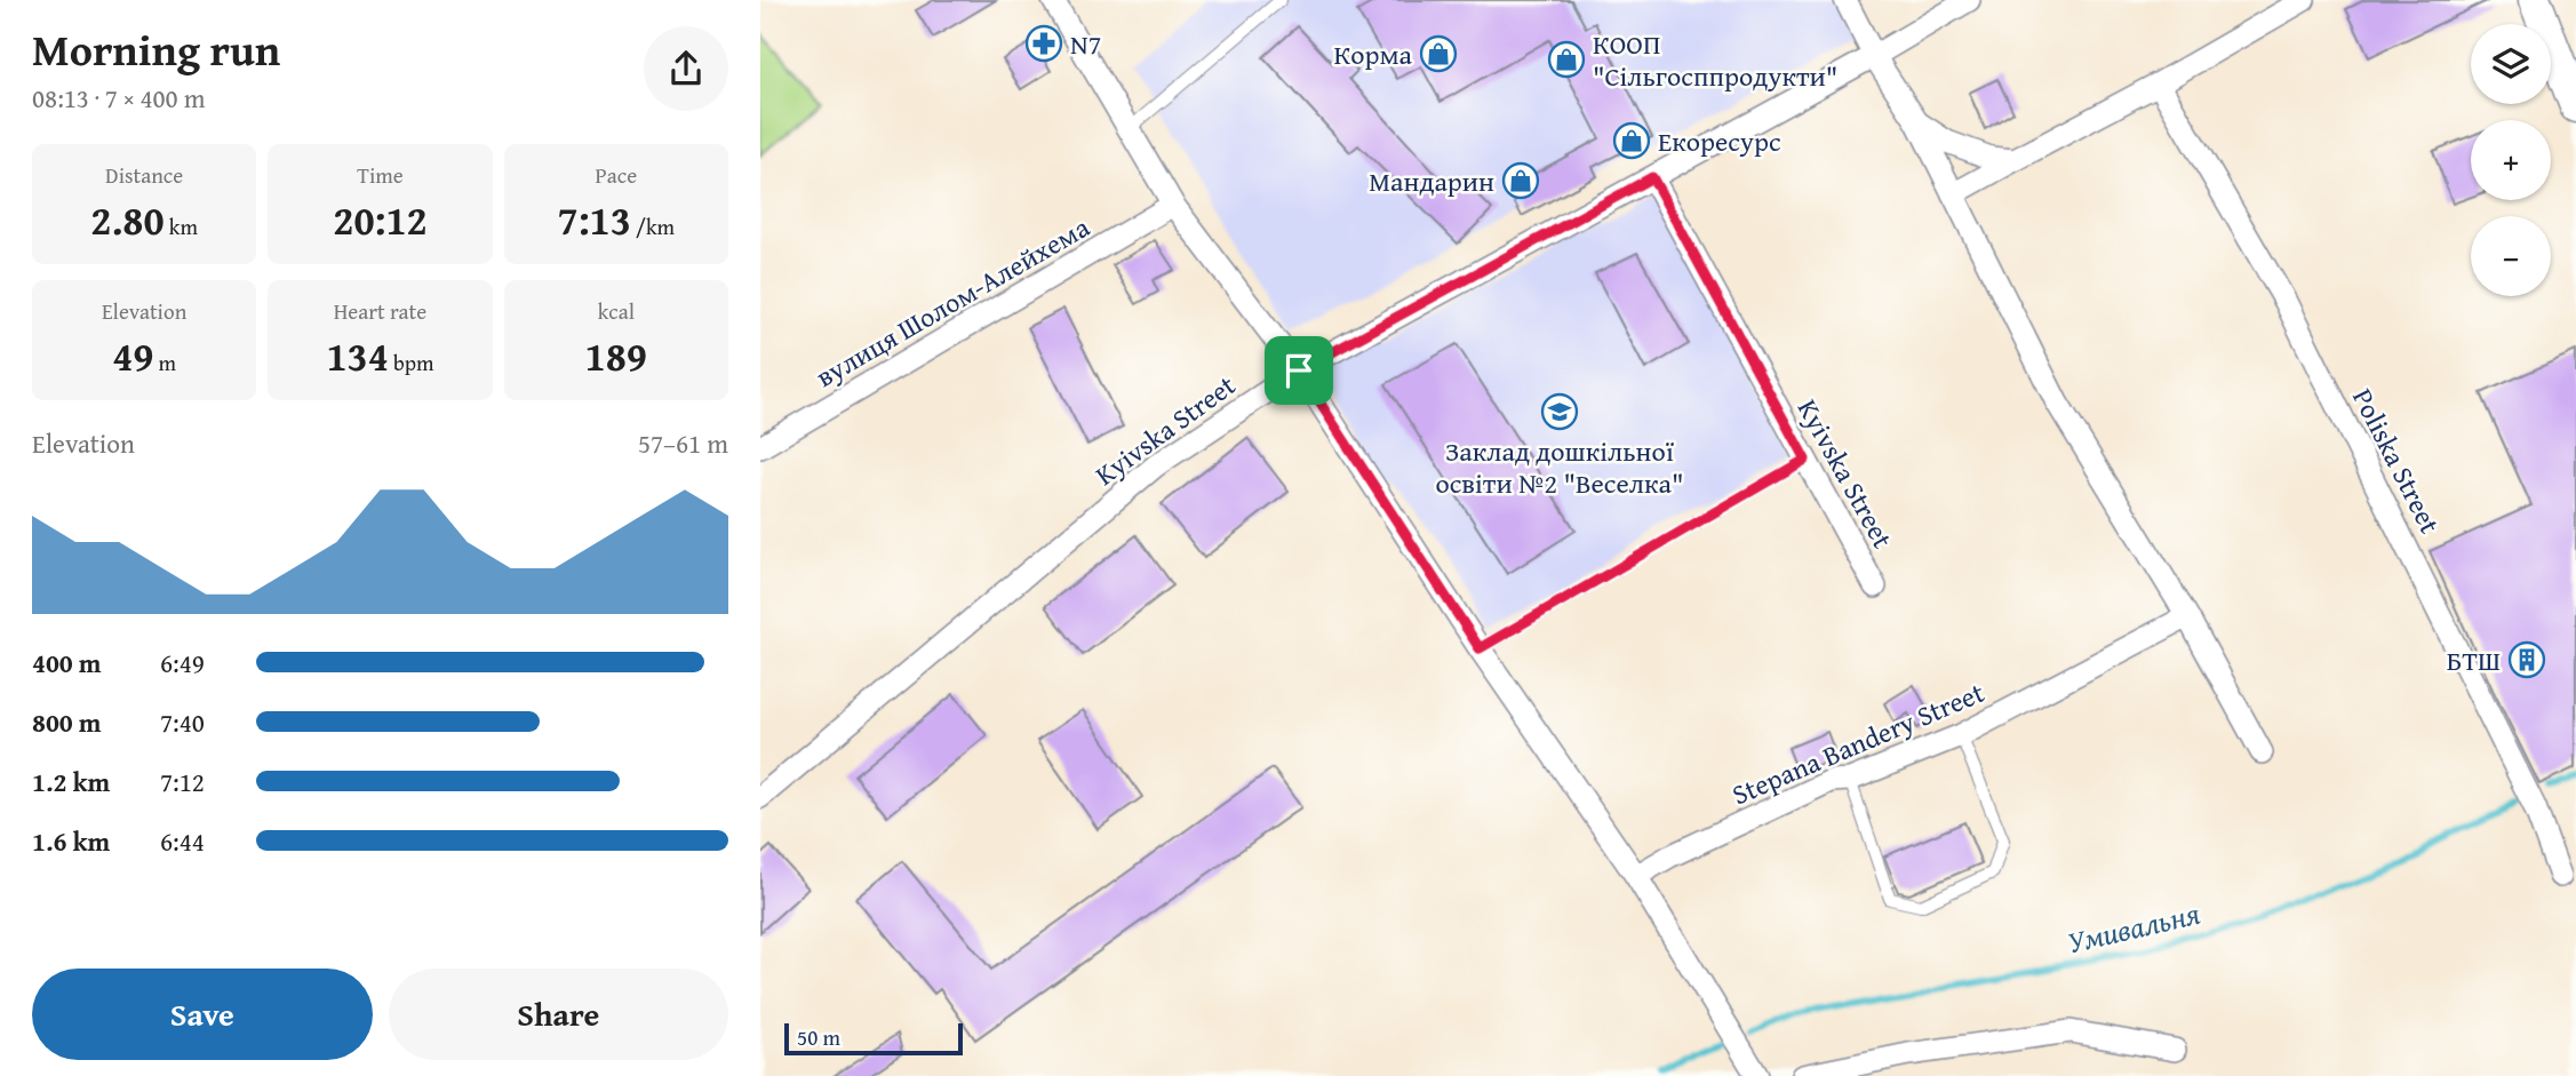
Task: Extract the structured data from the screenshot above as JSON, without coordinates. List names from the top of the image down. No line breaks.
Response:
{"streets":{"street":["вулиця Шолом-Алейхема","Kyivska Street","Poliska Street","Stepana Bandery Street"]},"water":["Умивальня"],"places":{"pharmacy":["N7"],"shop":["Корма","КООП \"Сільгосппродукти\"","Екоресурс","Мандарин"],"school or university":["Заклад дошкільної освіти №2 \"Веселка\""],"building":["БТШ"]},"scale_bar":"50 m","page":{"heading":["Morning run","08:13 · 7 × 400 m"],"map_buttons":["+","−"],"stats":[["Distance","2.80 km"],["Time","20:12"],["Pace","7:13 /km"],["Elevation","49 m"],["Heart rate","134 bpm"],["kcal","189"]],"chart":["Elevation","57–61 m"],"list":[{"name":"400 m","note":"6:49"},{"name":"800 m","note":"7:40"},{"name":"1.2 km","note":"7:12"},{"name":"1.6 km","note":"6:44"}],"buttons":["Save","Share"],"scale":"50 m"}}
